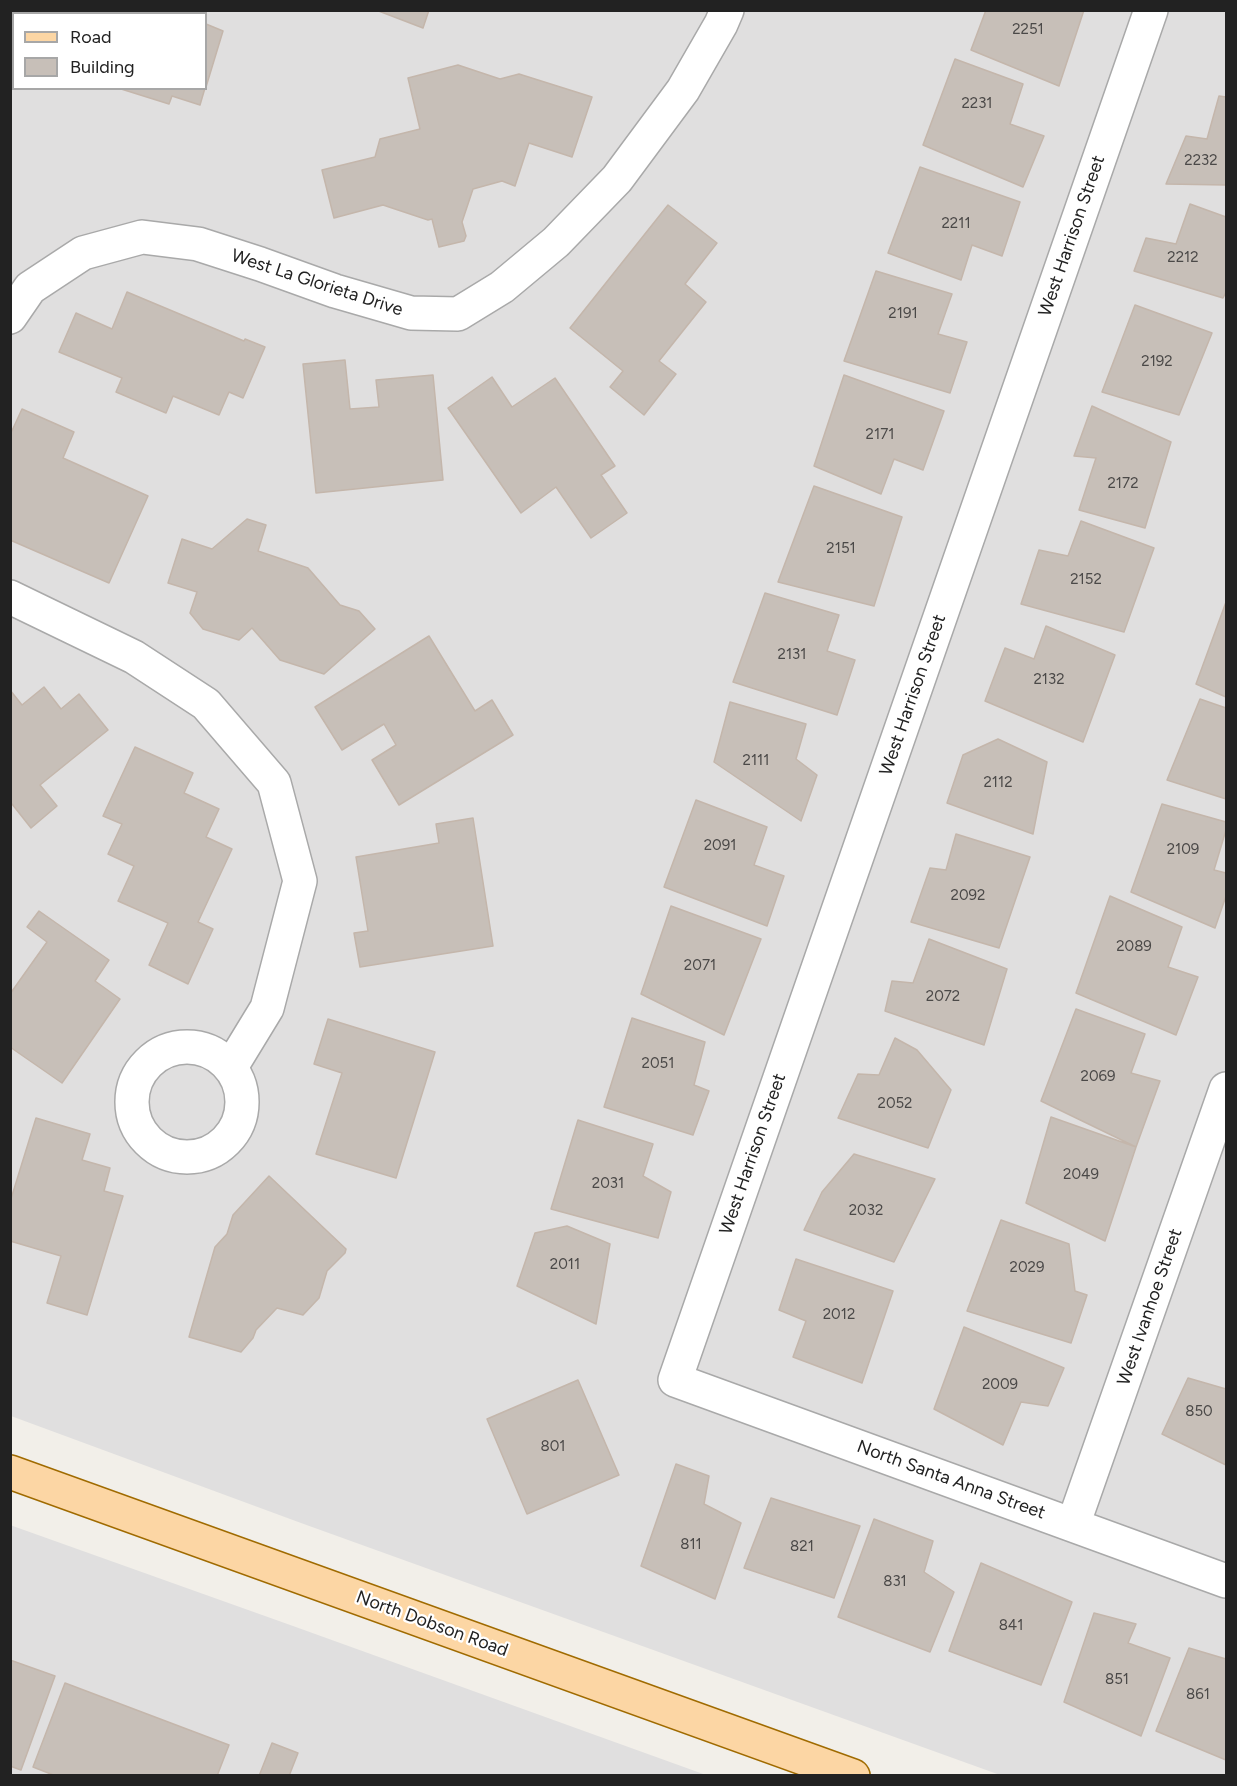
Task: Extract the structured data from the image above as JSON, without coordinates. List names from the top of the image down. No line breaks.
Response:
{"streets":{"main road":["North Dobson Road"],"street":["West Harrison Street","West La Glorieta Drive","West Ivanhoe Street","North Santa Anna Street"]},"crossings":[["West Harrison Street","North Santa Anna Street"],["West Ivanhoe Street","North Santa Anna Street"]],"house_numbers":["2251","2231","2232","2211","2212","2191","2192","2171","2172","2151","2152","2131","2132","2111","2112","2091","2109","2092","2089","2071","2072","2051","2069","2052","2049","2031","2032","2011","2029","2012","2009","850","801","811","821","831","841","851","861"],"legend":["Road","Building"]}
